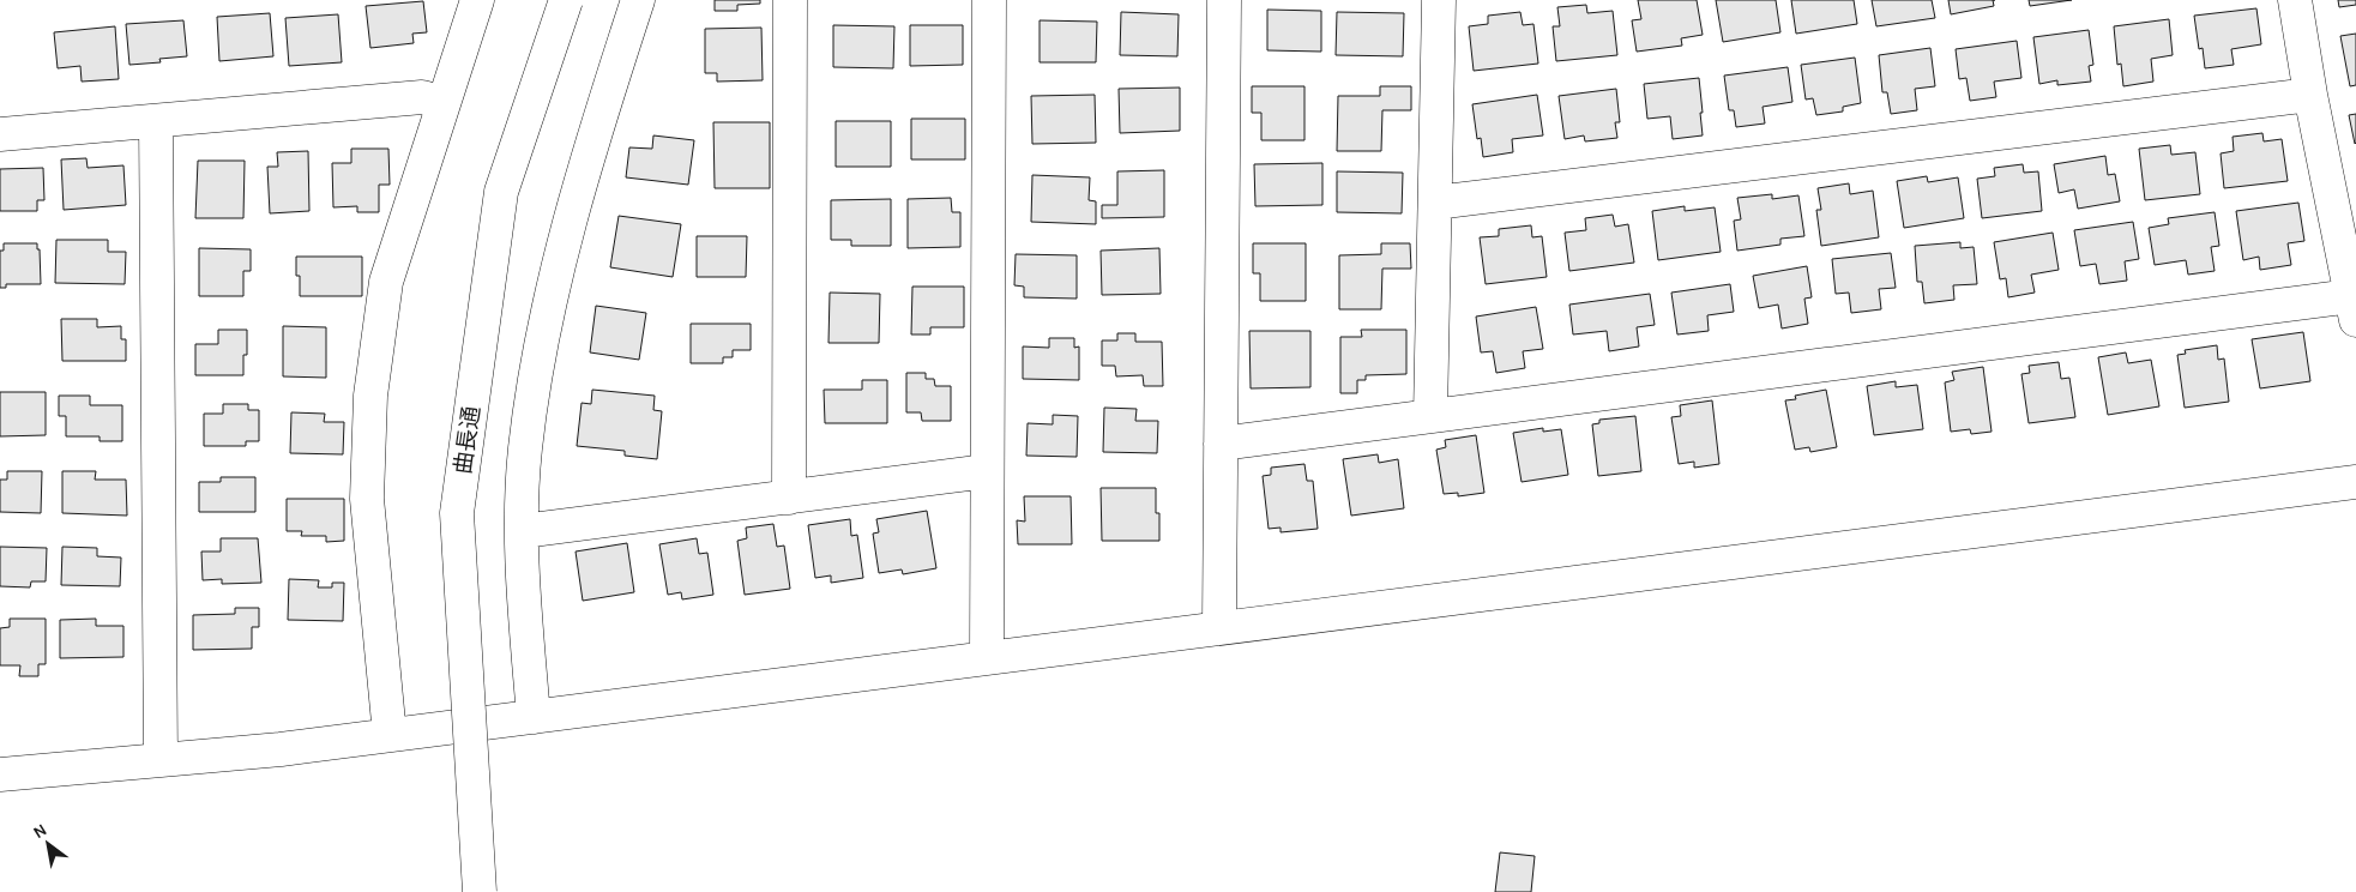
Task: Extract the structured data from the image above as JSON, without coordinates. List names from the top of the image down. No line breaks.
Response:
{"streets":{"street":["曲長通"]},"north":"top left"}
